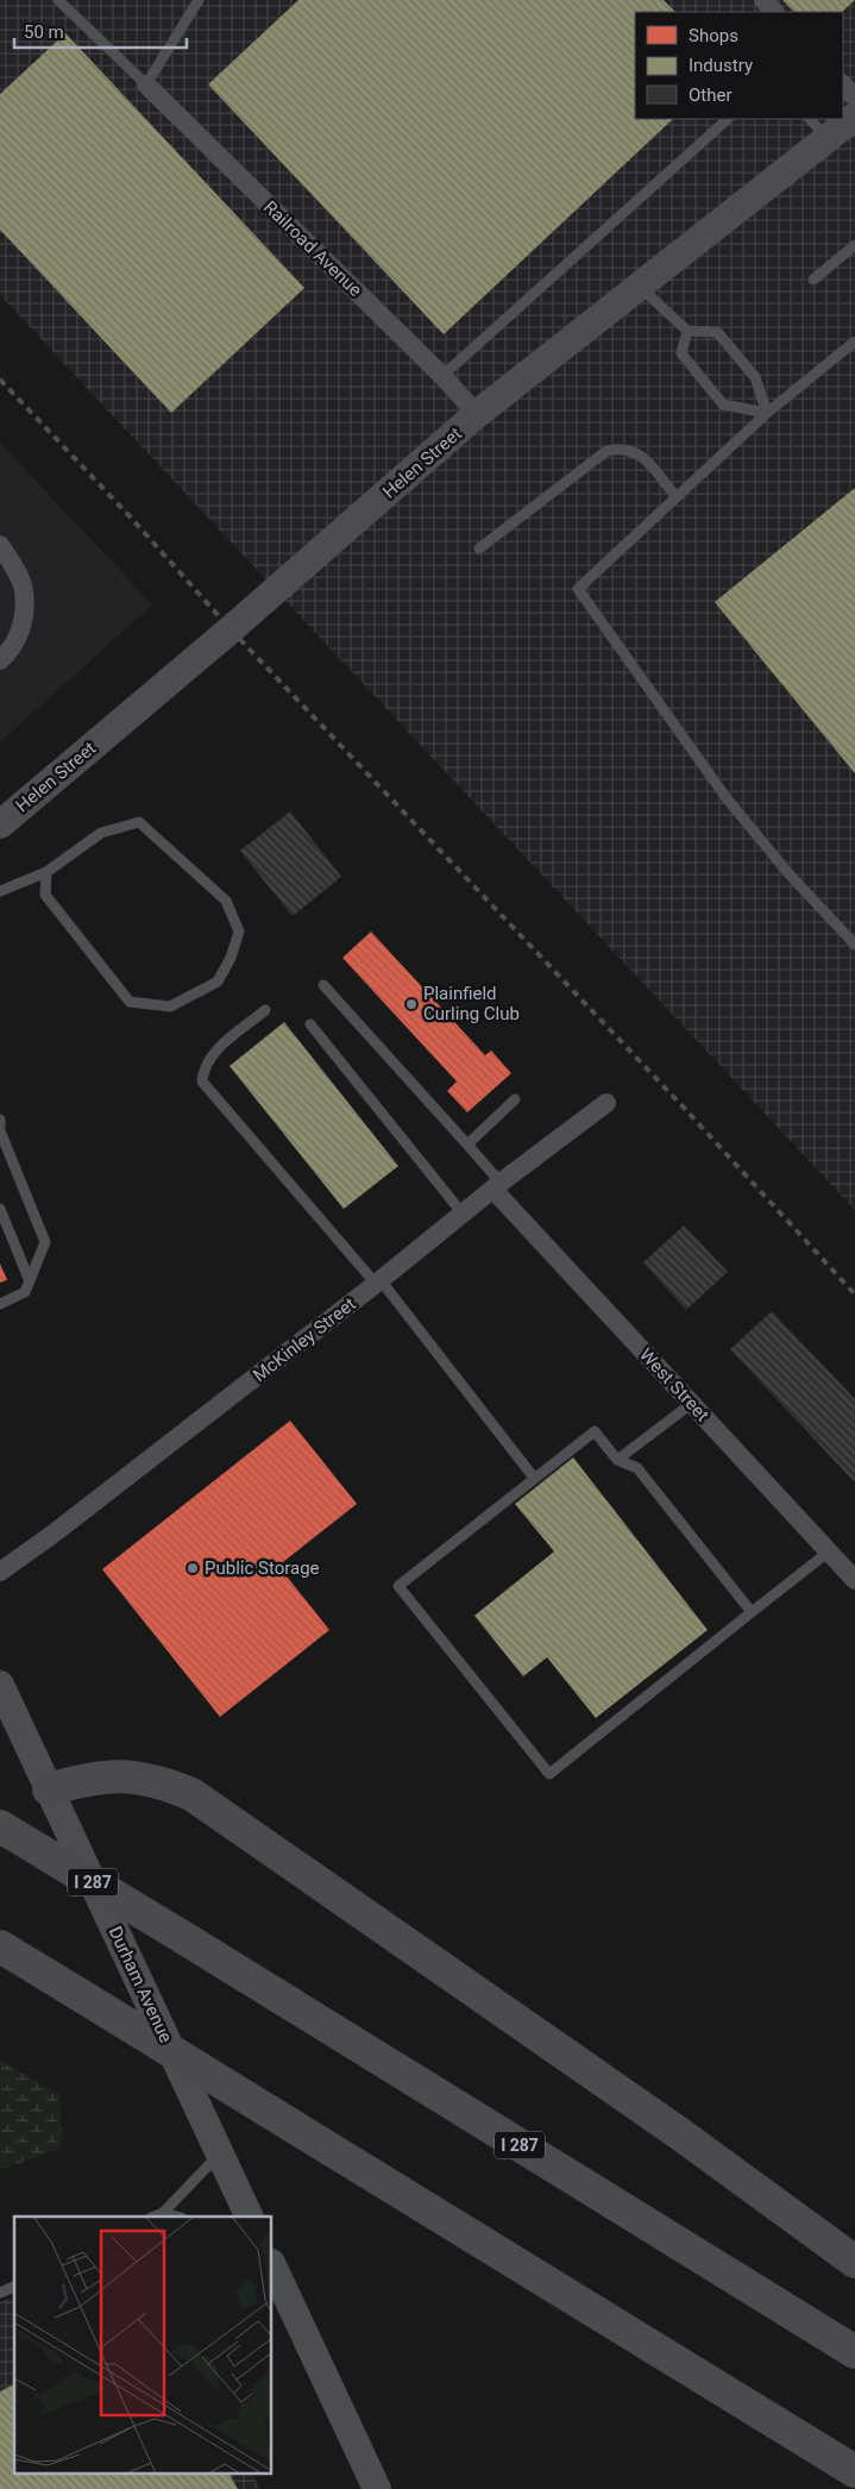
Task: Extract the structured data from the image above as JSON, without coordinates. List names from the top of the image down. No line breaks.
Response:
{"streets":{"highway":["I 287"],"street":["Railroad Avenue","Helen Street","McKinley Street","West Street","Durham Avenue"]},"crossings":[["Railroad Avenue","Helen Street"],["McKinley Street","West Street"]],"places":["Plainfield Curling Club","Public Storage"],"legend":["Shops","Industry","Other"],"scale_bar":"50 m"}
